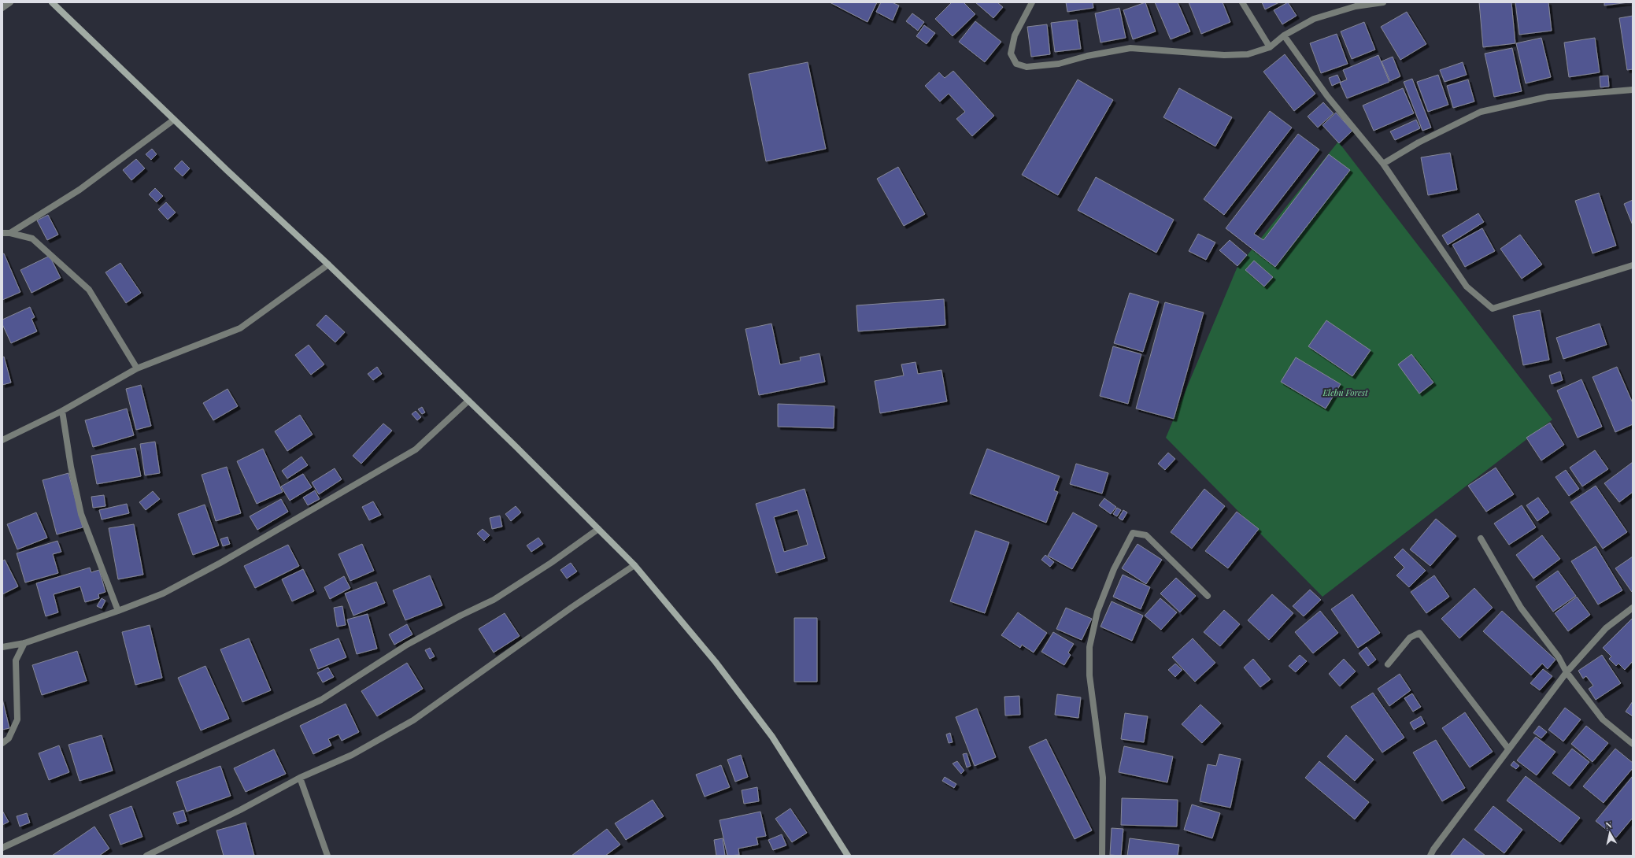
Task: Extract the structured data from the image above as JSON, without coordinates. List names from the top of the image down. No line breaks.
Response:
{"parks":["Elebu Forest"],"north":"top"}
